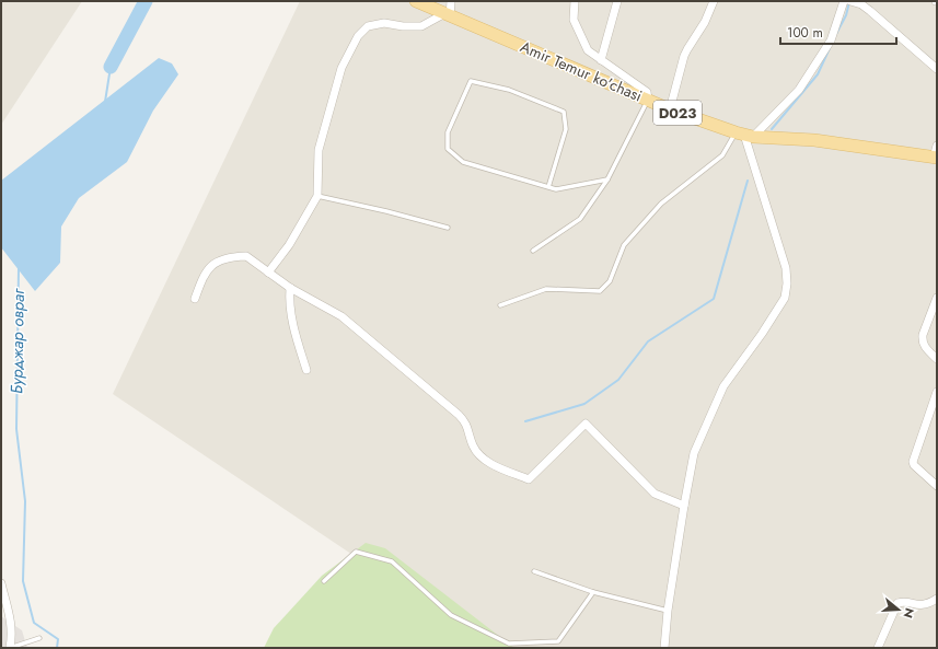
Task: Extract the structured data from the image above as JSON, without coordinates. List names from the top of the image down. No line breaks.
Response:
{"streets":{"main road":["Amir Temur ko'chasi","D023"]},"crossings":[["Amir Temur ko'chasi","D023"]],"water":["Бурджар овраг"],"scale_bar":"100 m","north":"right"}
